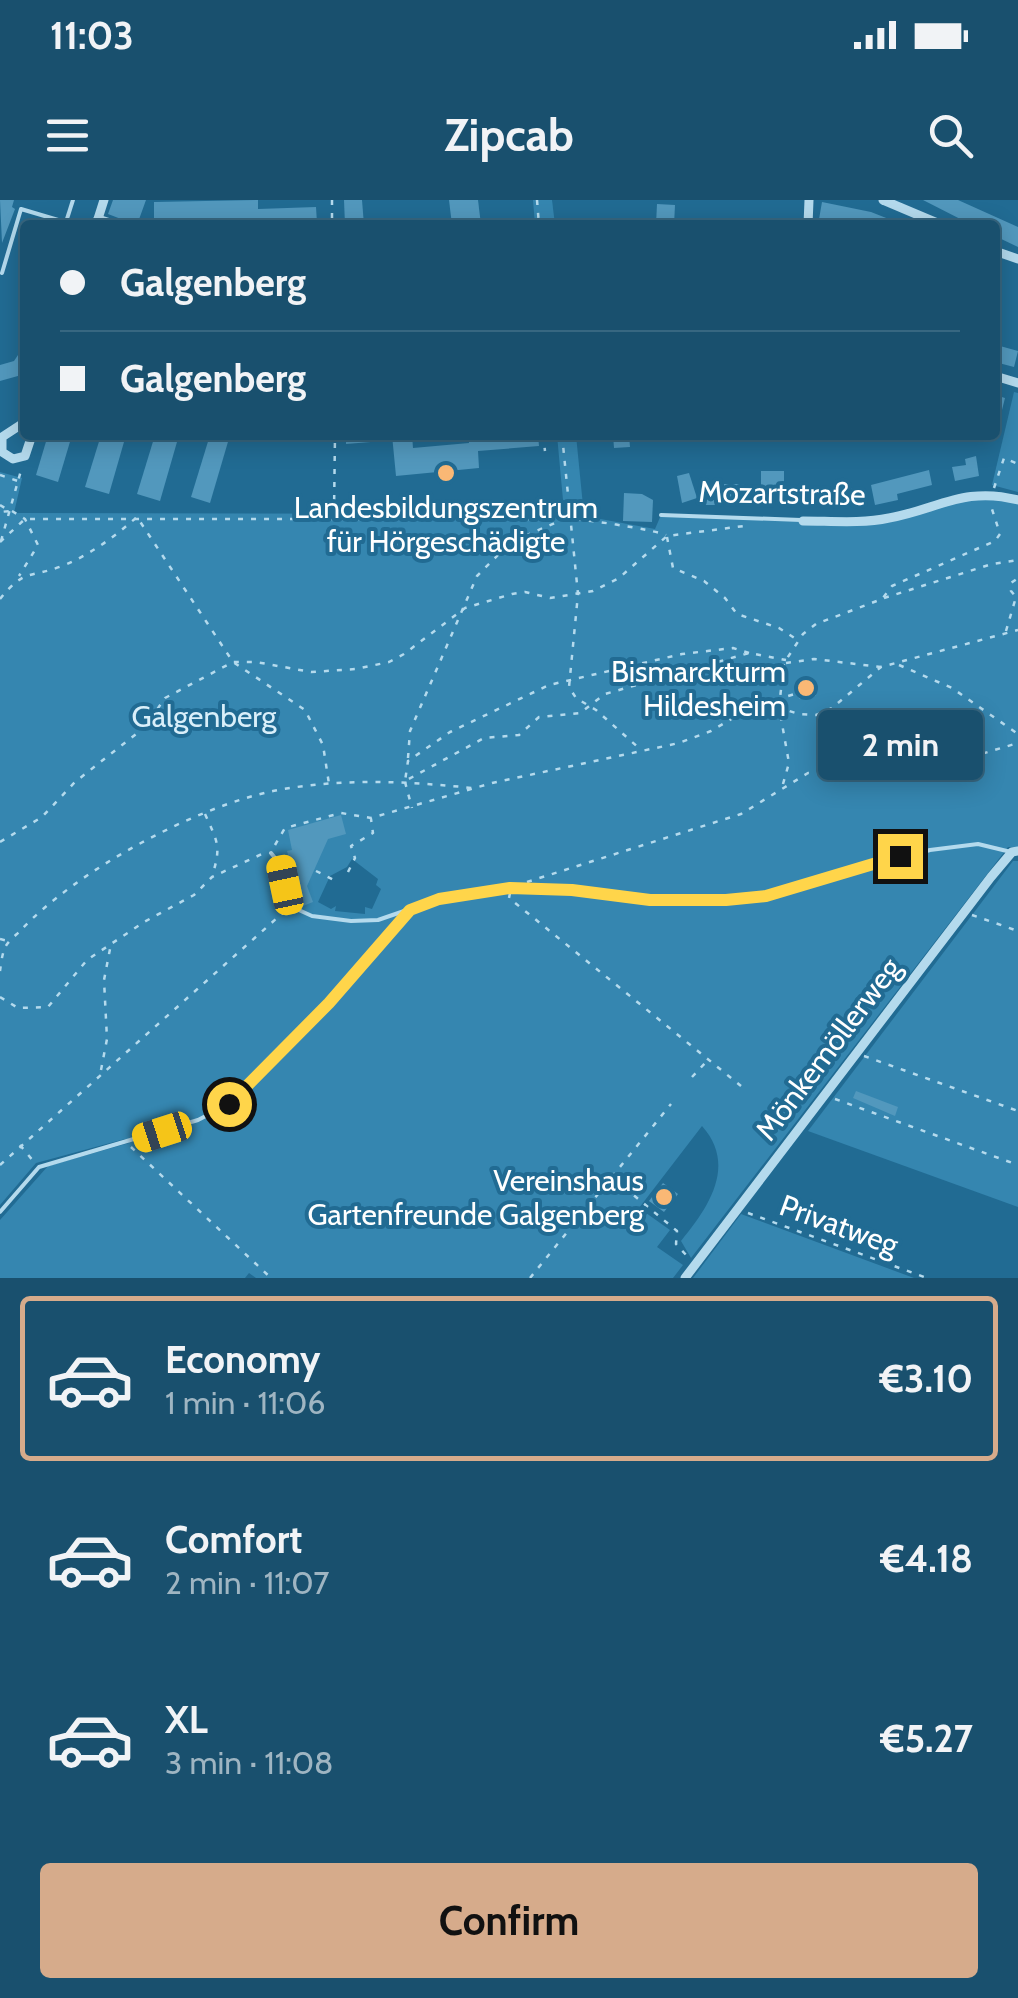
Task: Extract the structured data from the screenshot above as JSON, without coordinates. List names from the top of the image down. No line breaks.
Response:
{"streets":{"street":["Mozartstraße","Mönkemöllerweg"],"path":["Privatweg"]},"crossings":[["Mönkemöllerweg","Privatweg"]],"parks":["Galgenberg"],"places":["Landesbildungszentrum für Hörgeschädigte","Bismarckturm Hildesheim","Vereinshaus Gartenfreunde Galgenberg"],"page":{"status":"11:03","header":"Zipcab","banner":["Galgenberg","Galgenberg"],"bubble":"2 min","list":[{"name":"Economy","note":"1 min · 11:06","value":"€3.10"},{"name":"Comfort","note":"2 min · 11:07","value":"€4.18"},{"name":"XL","note":"3 min · 11:08","value":"€5.27"}],"buttons":"Confirm"}}
